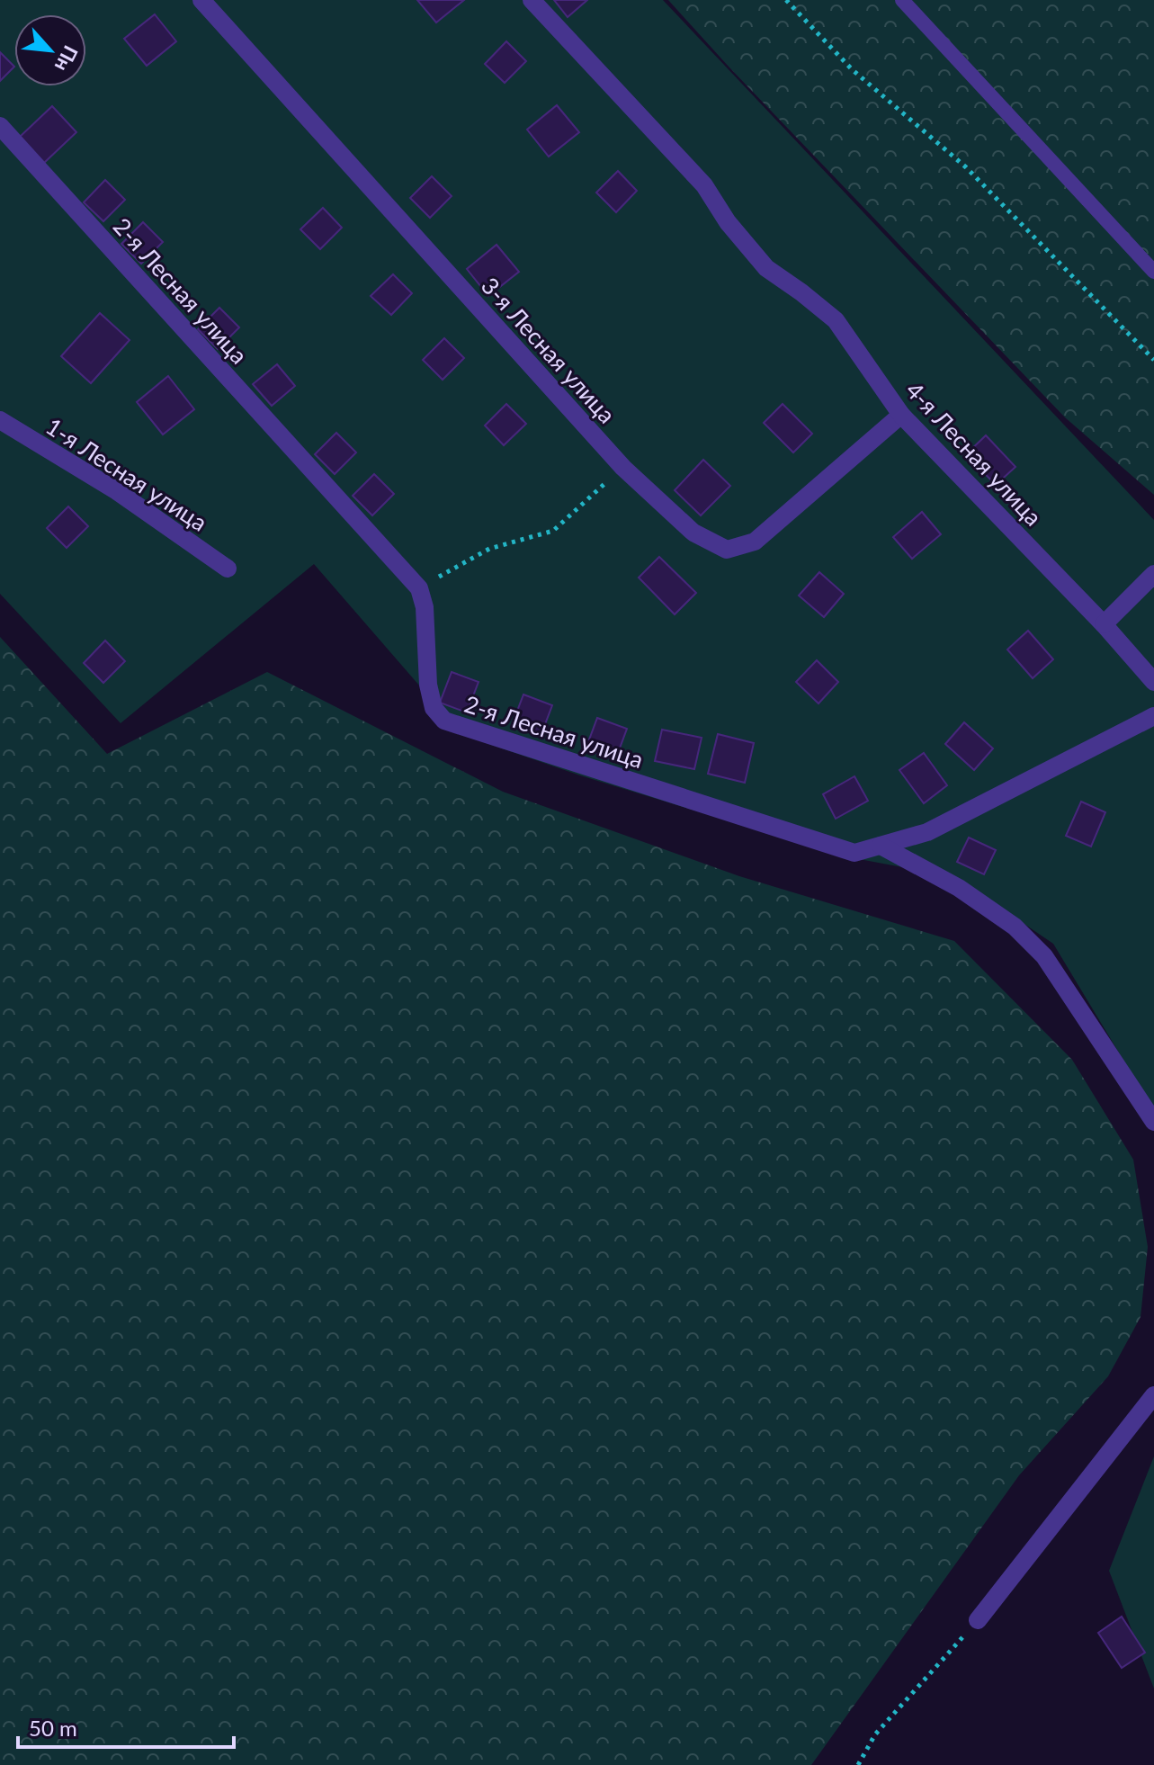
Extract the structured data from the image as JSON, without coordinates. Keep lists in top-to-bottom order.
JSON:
{
  "streets": {
    "street": [
      "2-я Лесная улица",
      "3-я Лесная улица",
      "4-я Лесная улица",
      "1-я Лесная улица"
    ]
  },
  "crossings": [
    ["3-я Лесная улица", "4-я Лесная улица"]
  ],
  "scale_bar": "50 m",
  "north": "bottom right"
}
